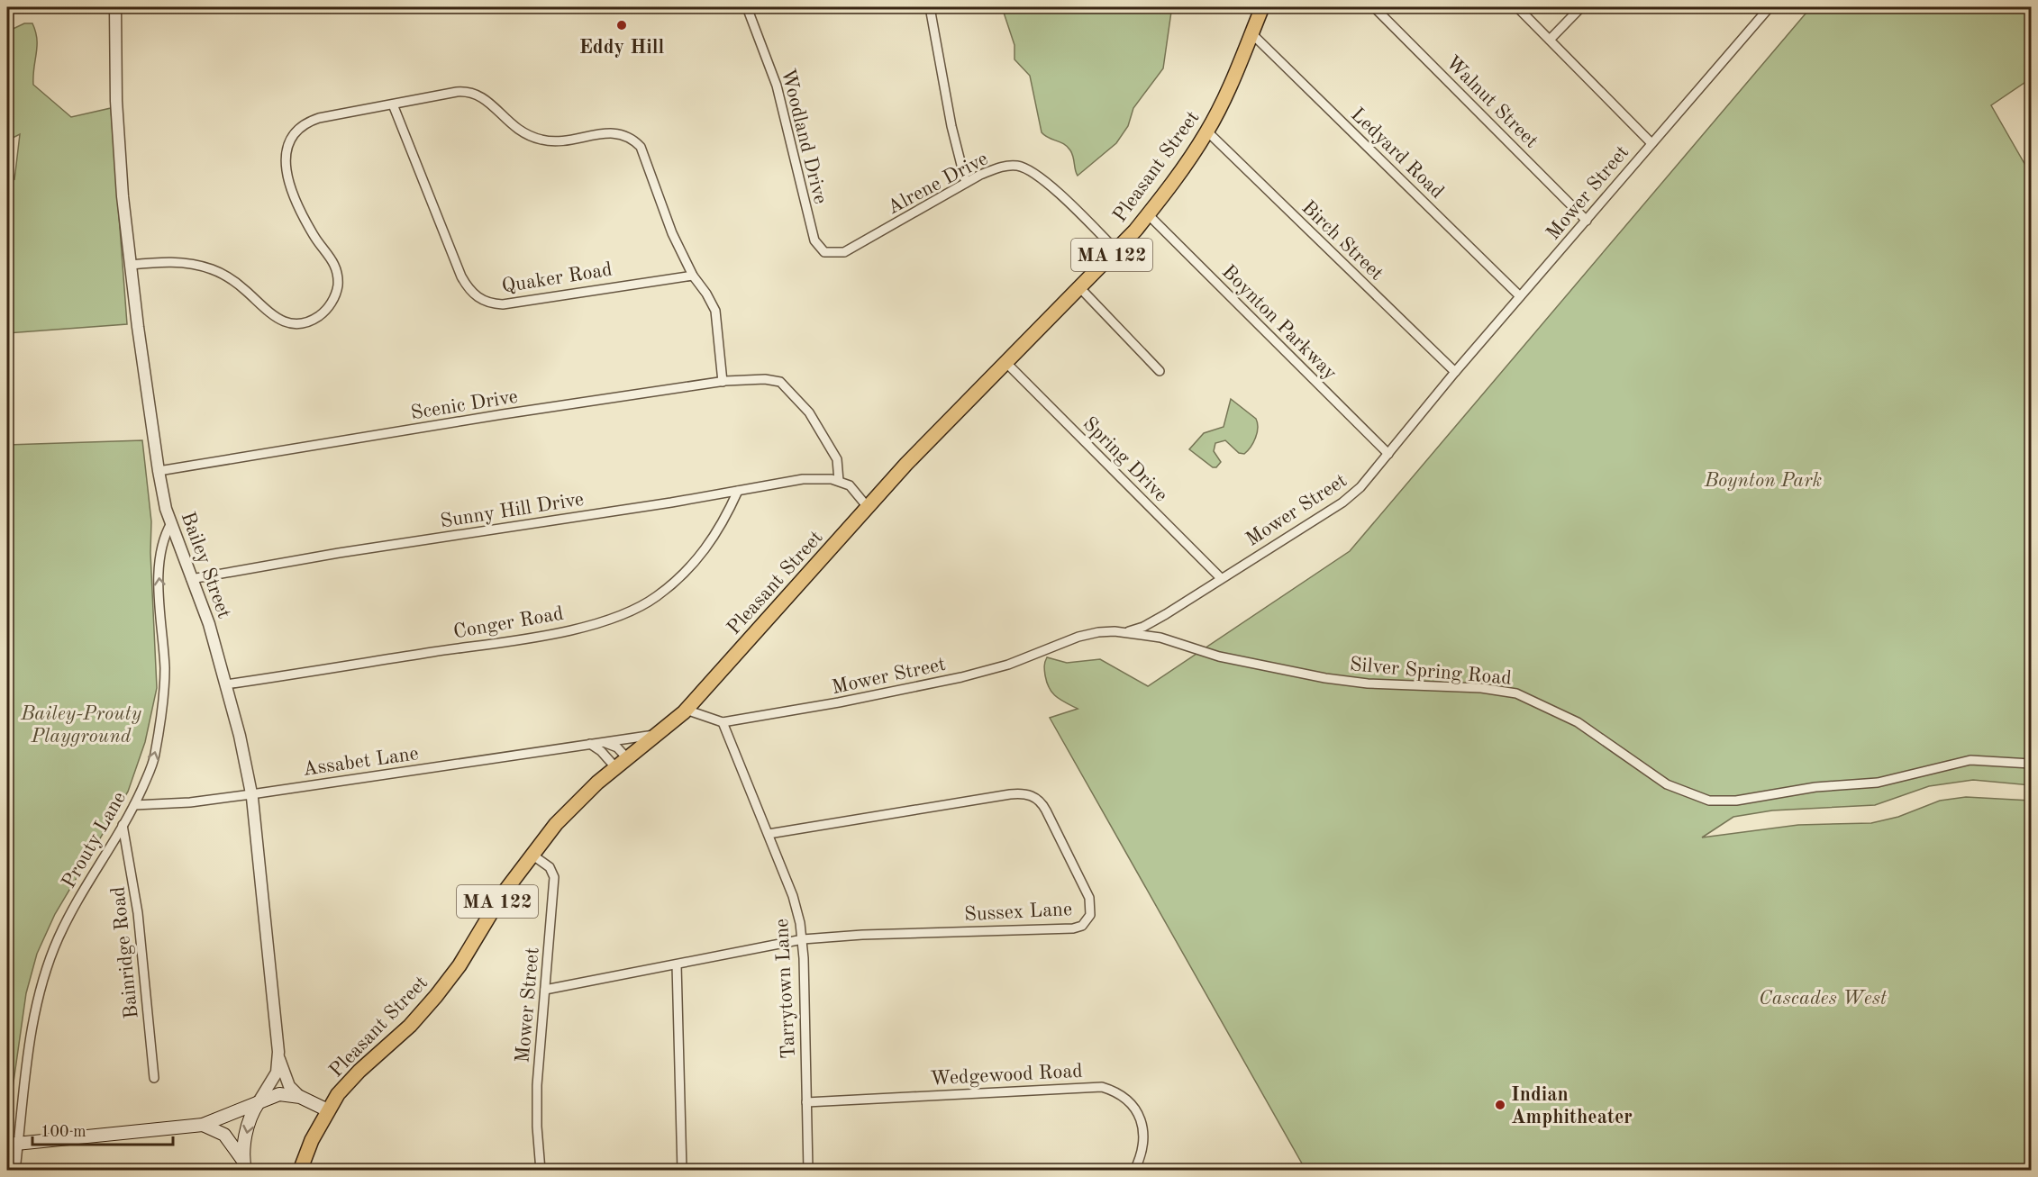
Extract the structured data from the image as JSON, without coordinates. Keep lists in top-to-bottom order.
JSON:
{
  "streets": {
    "main road": ["Pleasant Street", "MA 122", "Bailey Street"],
    "street": [
      "Walnut Street",
      "Woodland Drive",
      "Ledyard Road",
      "Alrene Drive",
      "Mower Street",
      "Birch Street",
      "Quaker Road",
      "Boynton Parkway",
      "Scenic Drive",
      "Spring Drive",
      "Sunny Hill Drive",
      "Conger Road",
      "Silver Spring Road",
      "Assabet Lane",
      "Prouty Lane",
      "Sussex Lane",
      "Bainridge Road",
      "Tarrytown Lane",
      "Wedgewood Road"
    ]
  },
  "crossings": [
    ["Walnut Street", "Mower Street"],
    ["Woodland Drive", "Alrene Drive"],
    ["Ledyard Road", "Pleasant Street"],
    ["Ledyard Road", "Mower Street"],
    ["Pleasant Street", "Alrene Drive"],
    ["Pleasant Street", "Mower Street"],
    ["Pleasant Street", "Birch Street"],
    ["Pleasant Street", "Boynton Parkway"],
    ["Pleasant Street", "Spring Drive"],
    ["Pleasant Street", "Bailey Street"],
    ["Pleasant Street", "Assabet Lane"],
    ["Mower Street", "Birch Street"],
    ["Mower Street", "Boynton Parkway"],
    ["Mower Street", "Spring Drive"],
    ["Mower Street", "Silver Spring Road"],
    ["Mower Street", "Sussex Lane"],
    ["Mower Street", "Tarrytown Lane"],
    ["Scenic Drive", "Sunny Hill Drive"],
    ["Scenic Drive", "Bailey Street"],
    ["Sunny Hill Drive", "Bailey Street"],
    ["Sunny Hill Drive", "Conger Road"],
    ["Bailey Street", "Conger Road"],
    ["Bailey Street", "Assabet Lane"],
    ["Bailey Street", "Prouty Lane"],
    ["Assabet Lane", "Prouty Lane"],
    ["Prouty Lane", "Bainridge Road"],
    ["Sussex Lane", "Tarrytown Lane"],
    ["Tarrytown Lane", "Wedgewood Road"]
  ],
  "one_way": ["Prouty Lane"],
  "parks": ["Boynton Park", "Bailey-Prouty Playground", "Cascades West"],
  "places": ["Eddy Hill", "Indian Amphitheater"],
  "scale_bar": "100 m"
}
